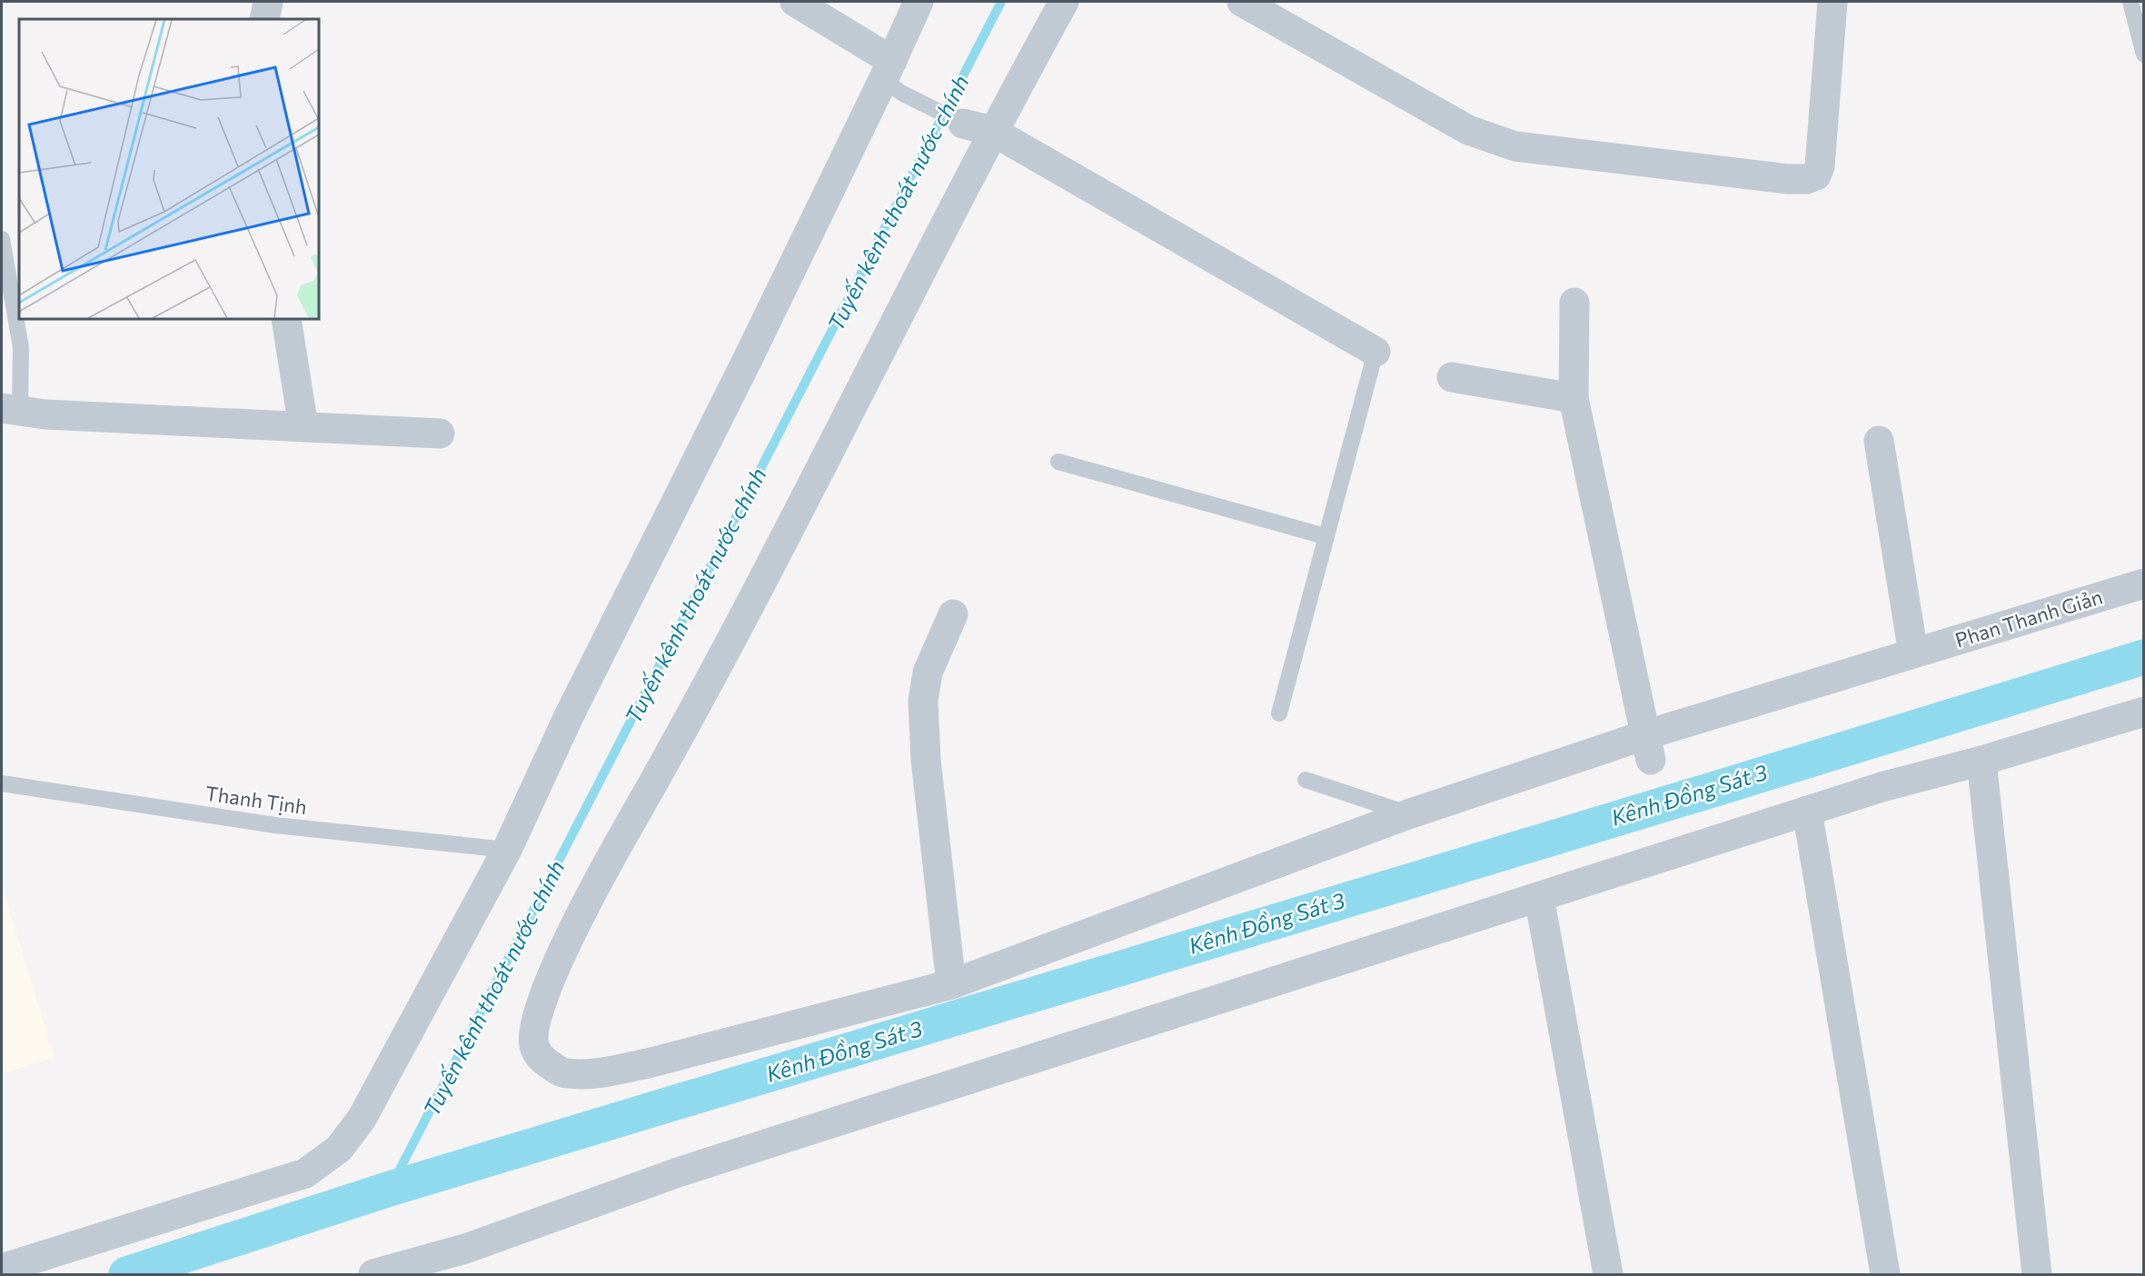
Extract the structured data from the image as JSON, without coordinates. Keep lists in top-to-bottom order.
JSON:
{
  "streets": {
    "street": ["Phan Thanh Giản"],
    "lane": ["Thanh Tịnh"]
  },
  "water": ["Tuyến kênh thoát nước chính", "Kênh Đồng Sát 3"]
}
